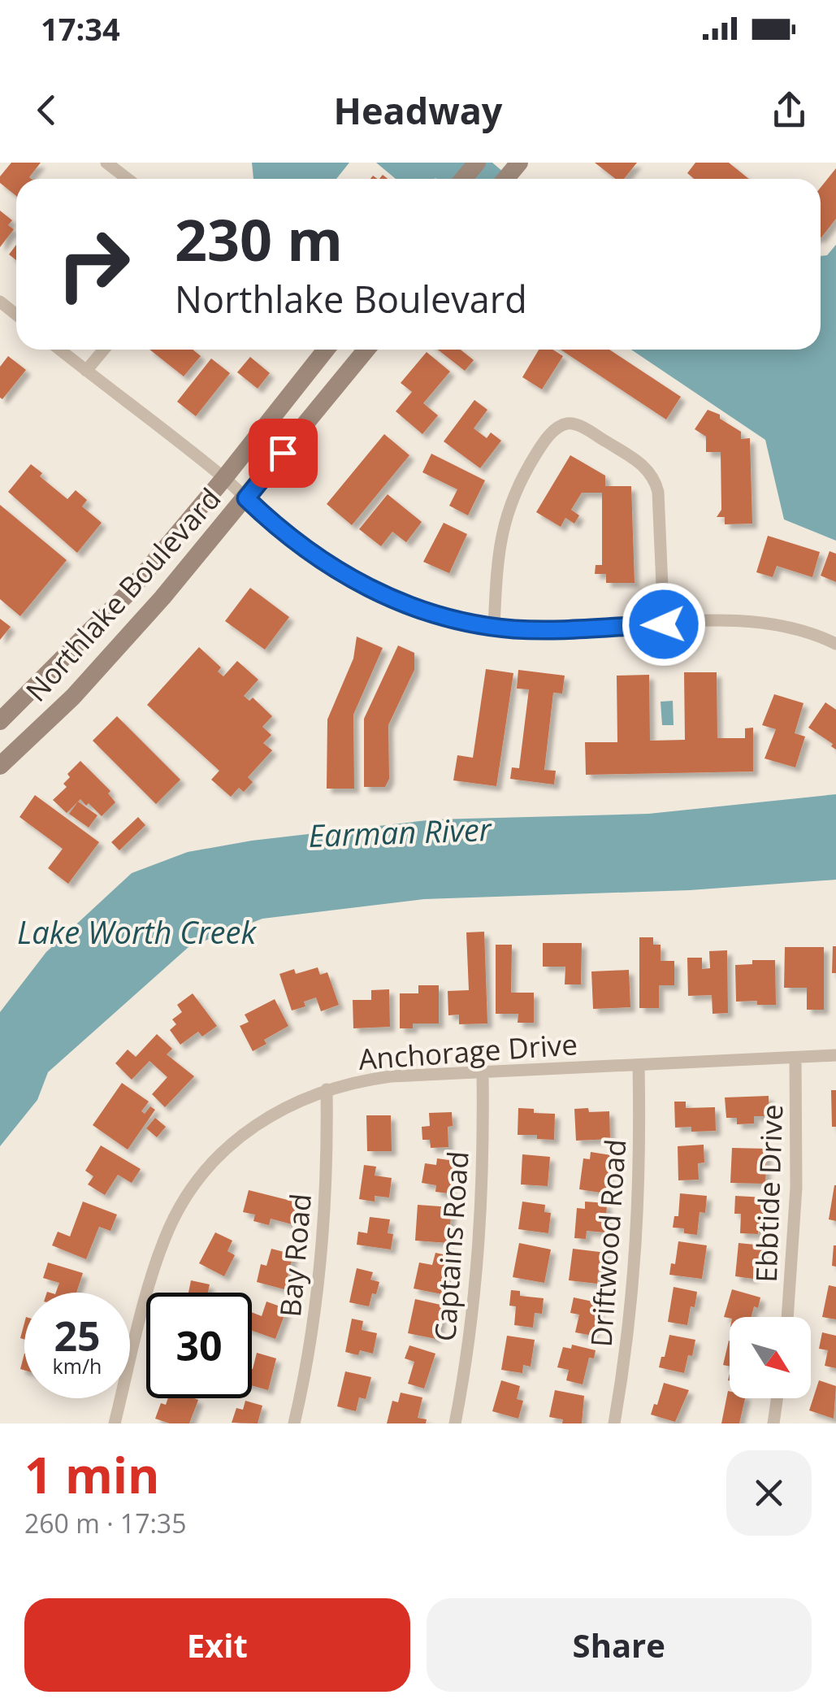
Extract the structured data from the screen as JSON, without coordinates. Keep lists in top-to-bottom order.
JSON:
{
  "streets": {
    "main road": ["Northlake Boulevard"],
    "street": [
      "Anchorage Drive",
      "Ebbtide Drive",
      "Driftwood Road",
      "Captains Road",
      "Bay Road"
    ]
  },
  "crossings": [
    ["Anchorage Drive", "Ebbtide Drive"],
    ["Anchorage Drive", "Driftwood Road"],
    ["Anchorage Drive", "Captains Road"],
    ["Anchorage Drive", "Bay Road"]
  ],
  "water": ["Earman River", "Lake Worth Creek"],
  "north": "bottom right",
  "page": {
    "status": "17:34",
    "header": "Headway",
    "turn": ["230 m", "Northlake Boulevard"],
    "speed": "25 km/h",
    "limit": "30",
    "heading": ["1 min", "260 m · 17:35"],
    "buttons": ["Exit", "Share"]
  }
}
